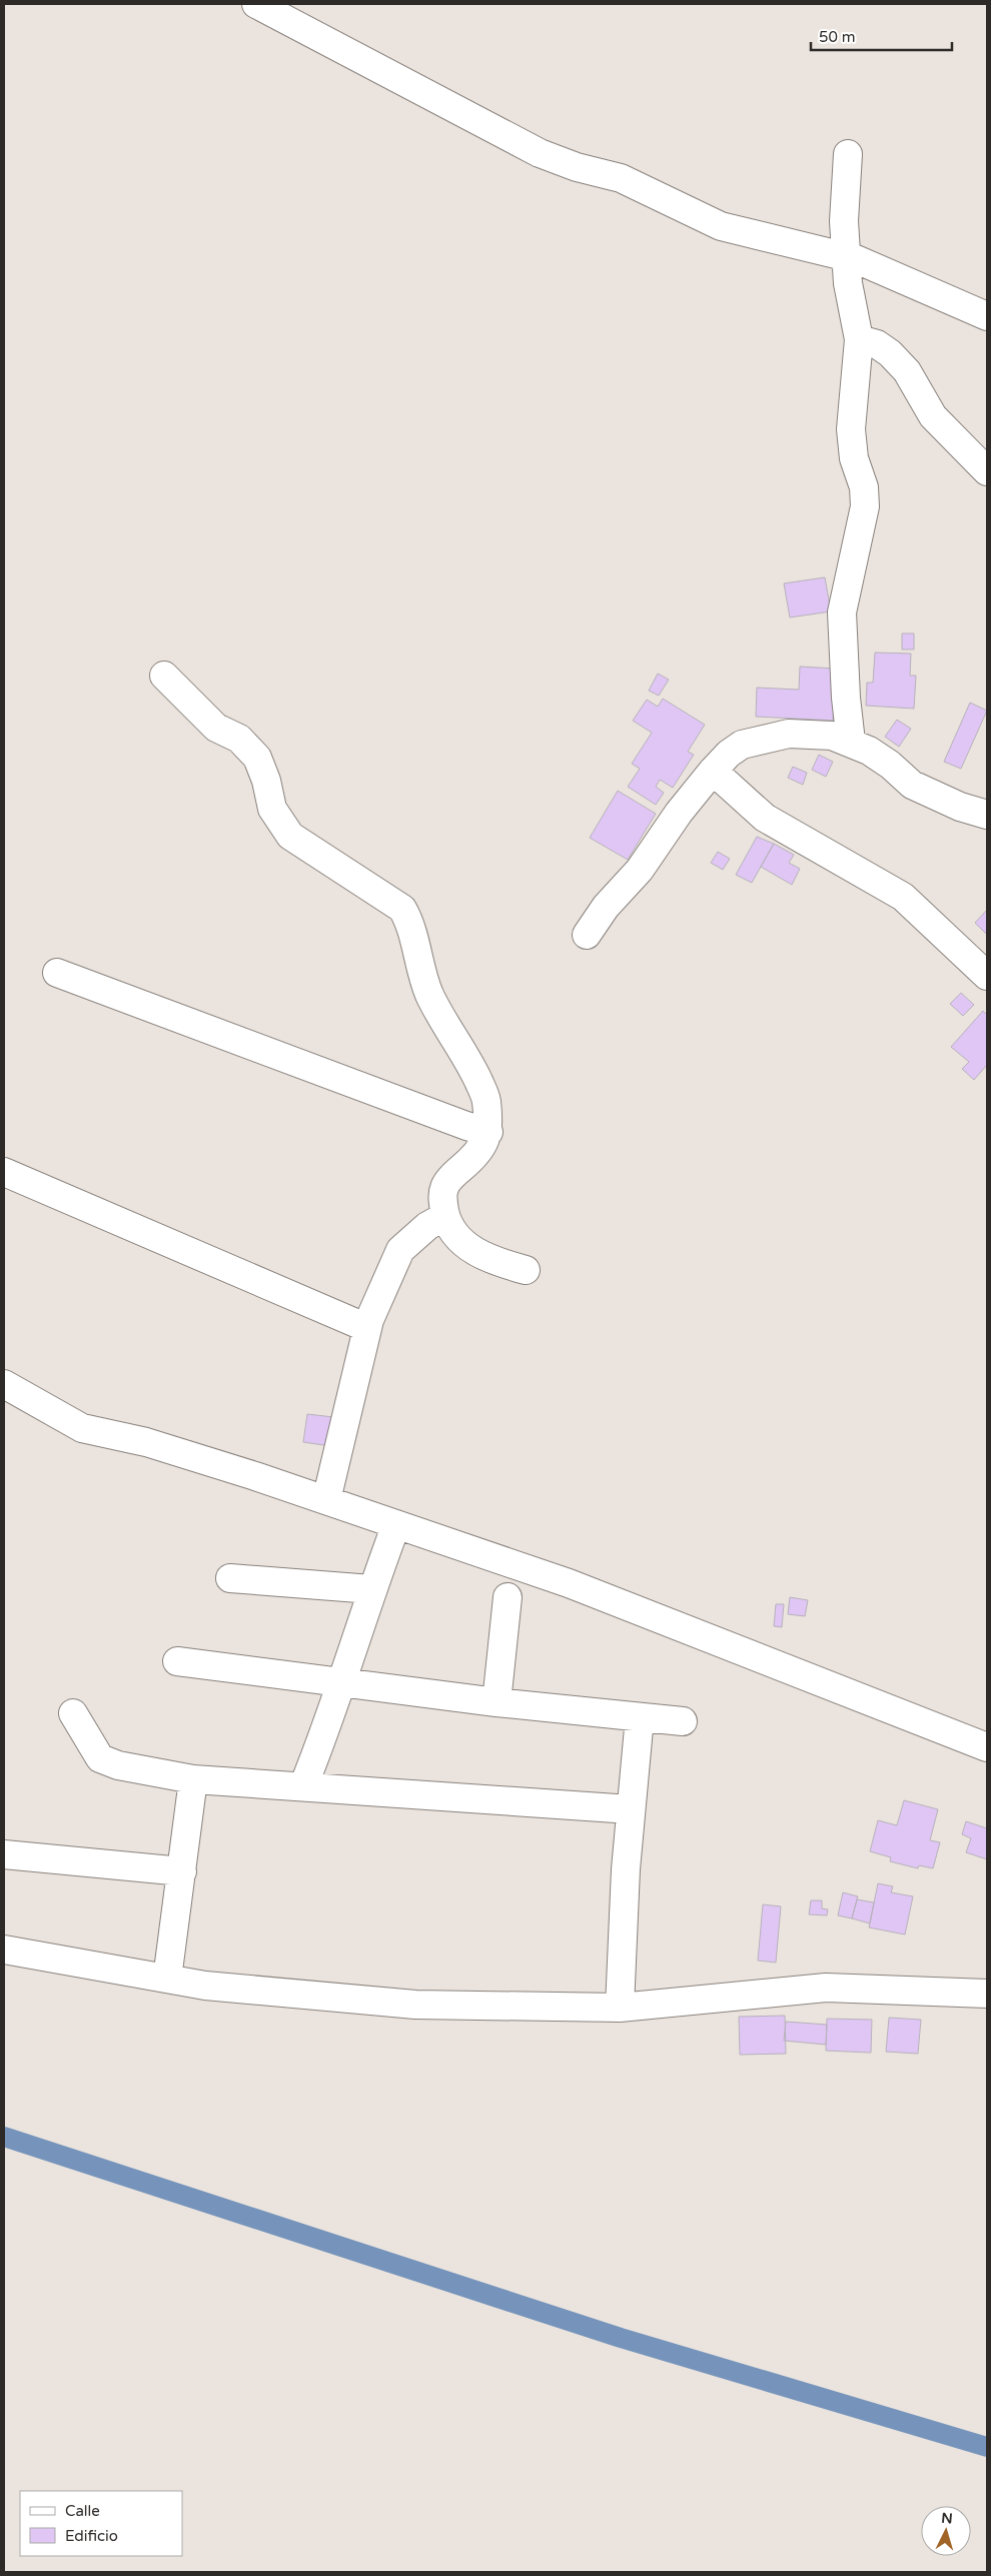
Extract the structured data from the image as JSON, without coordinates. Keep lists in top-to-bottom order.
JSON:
{
  "legend": ["Calle", "Edificio"],
  "scale_bar": "50 m",
  "north": "top"
}
